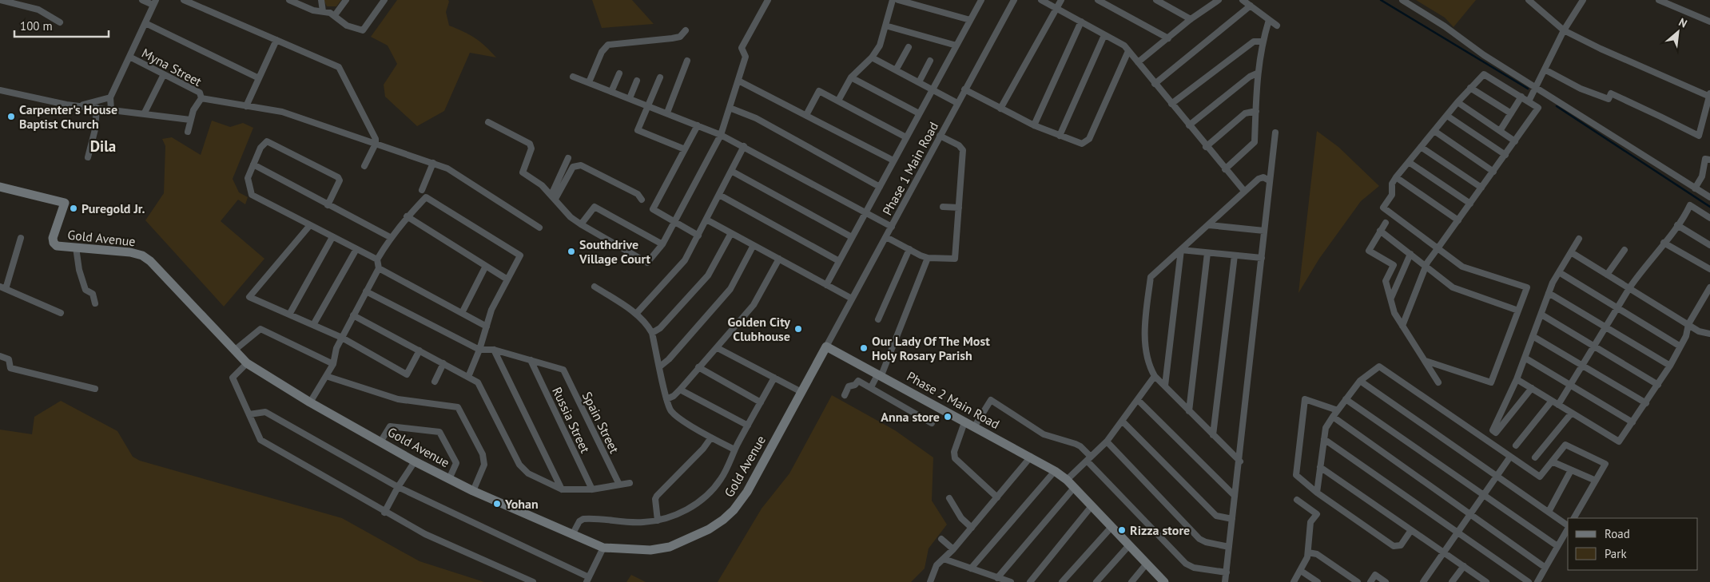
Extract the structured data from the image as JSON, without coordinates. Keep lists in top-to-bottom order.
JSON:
{
  "streets": {
    "street": [
      "Myna Street",
      "Phase 1 Main Road",
      "Gold Avenue",
      "Phase 2 Main Road",
      "Russia Street",
      "Spain Street"
    ]
  },
  "crossings": [
    ["Phase 1 Main Road", "Gold Avenue"],
    ["Phase 1 Main Road", "Phase 2 Main Road"],
    ["Gold Avenue", "Phase 2 Main Road"],
    ["Russia Street", "Spain Street"]
  ],
  "districts": ["Dila"],
  "places": [
    "Carpenter's House Baptist Church",
    "Puregold Jr.",
    "Southdrive Village Court",
    "Golden City Clubhouse",
    "Our Lady Of The Most Holy Rosary Parish",
    "Anna store",
    "Yohan",
    "Rizza store"
  ],
  "legend": ["Road", "Park"],
  "scale_bar": "100 m",
  "north": "top right"
}
